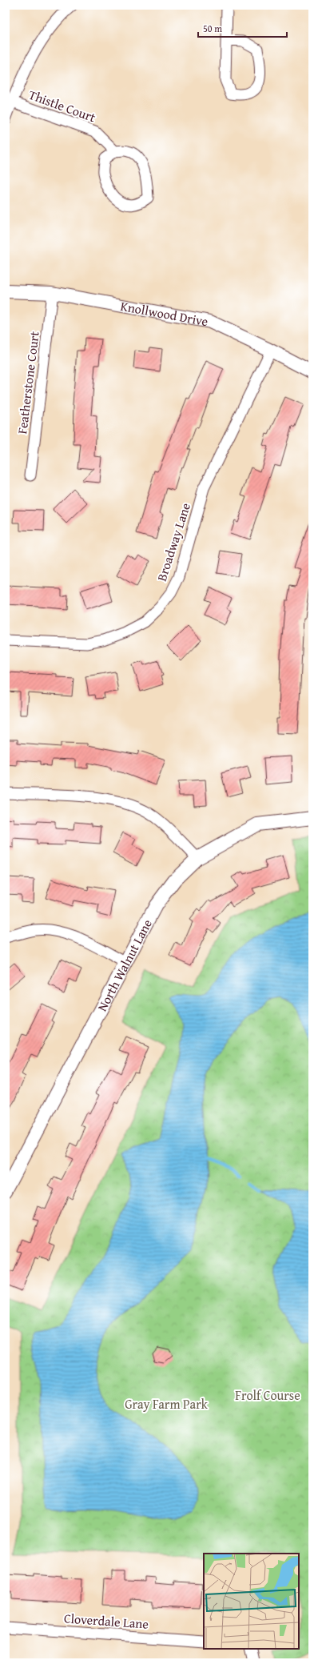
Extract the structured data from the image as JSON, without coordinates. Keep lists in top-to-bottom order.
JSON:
{
  "streets": {
    "street": [
      "Thistle Court",
      "Knollwood Drive",
      "Featherstone Court",
      "Broadway Lane",
      "North Walnut Lane",
      "Cloverdale Lane"
    ]
  },
  "crossings": [
    ["Knollwood Drive", "Featherstone Court"],
    ["Knollwood Drive", "Broadway Lane"]
  ],
  "parks": ["Frolf Course", "Gray Farm Park"],
  "scale_bar": "50 m"
}
